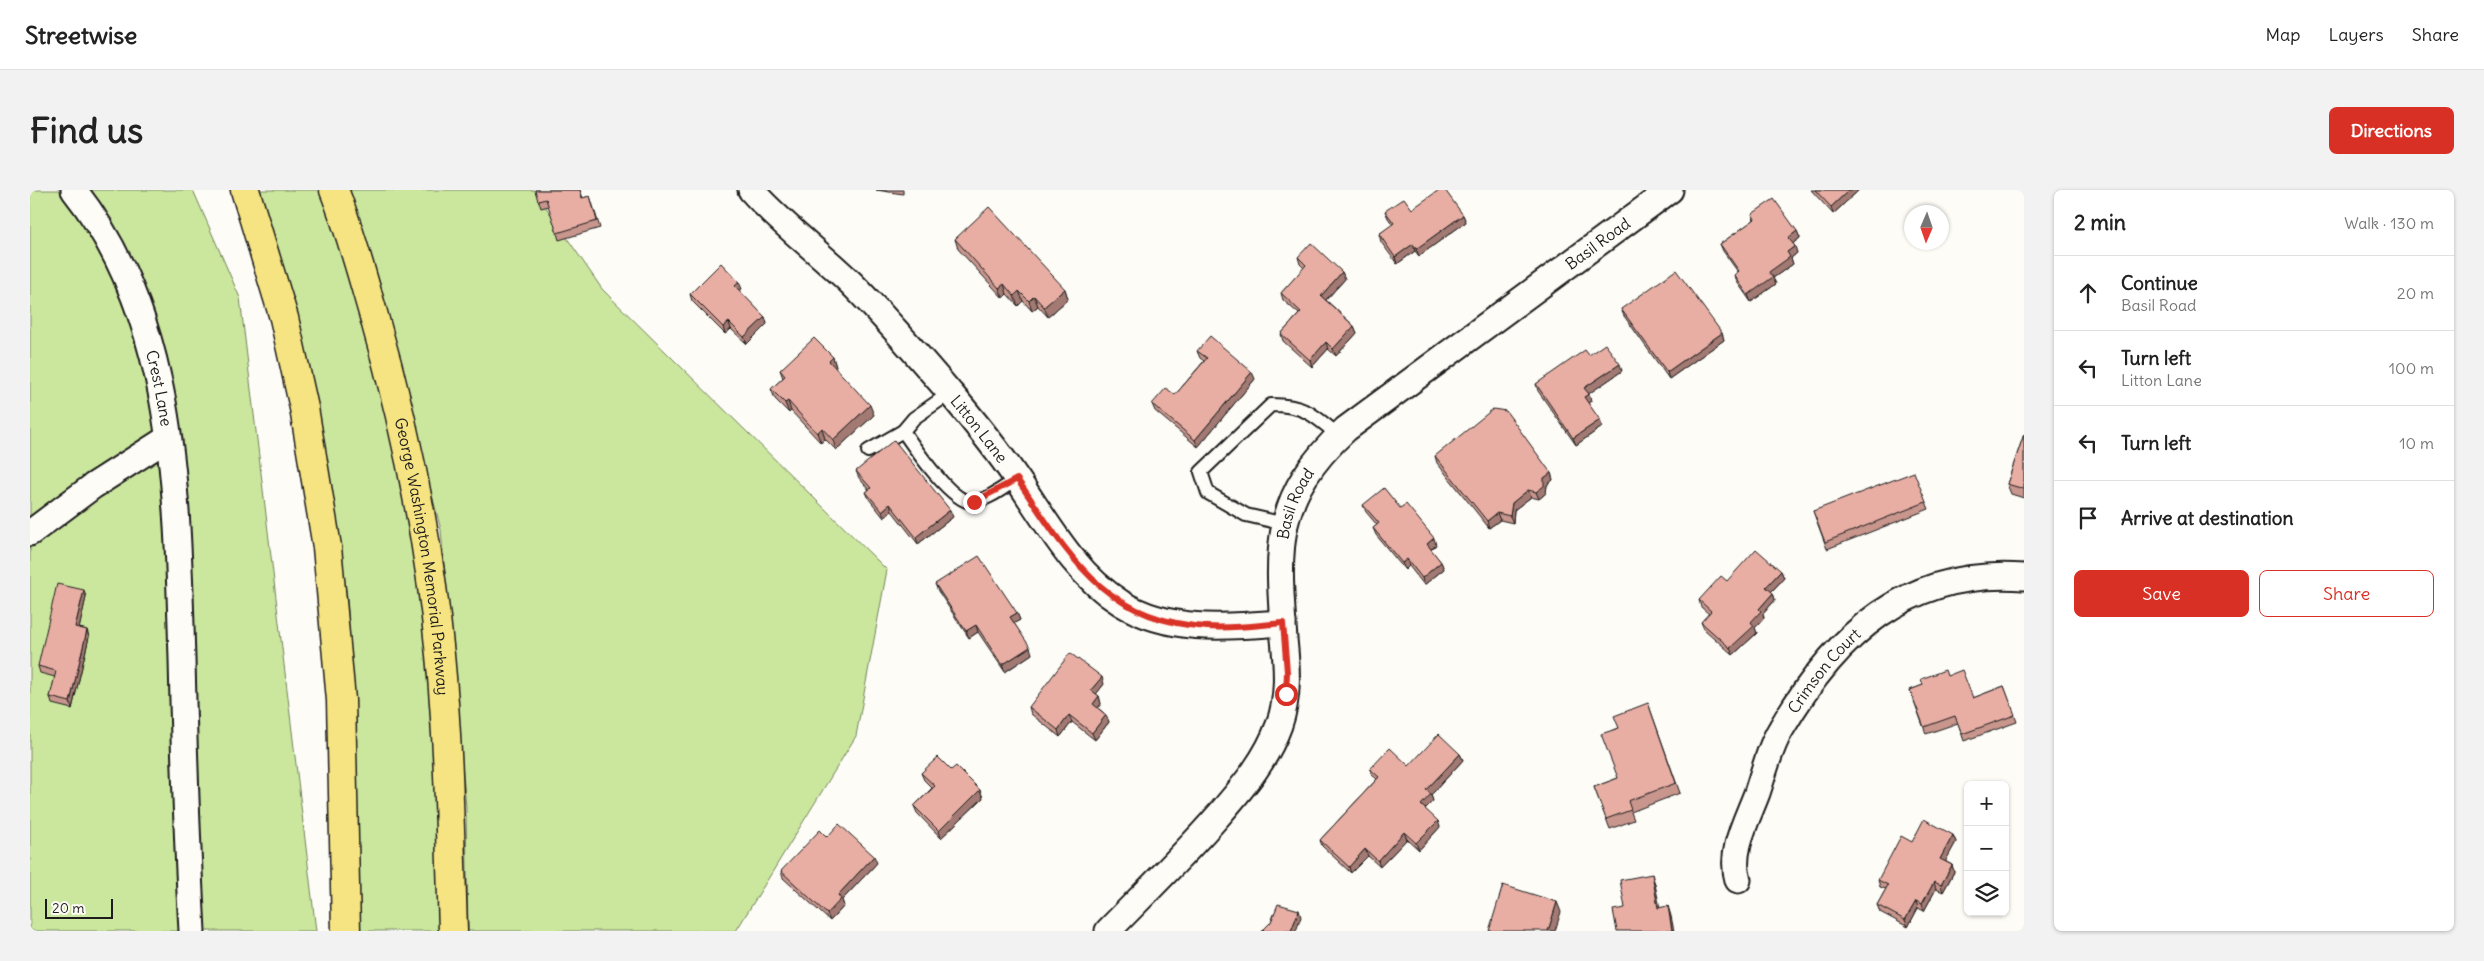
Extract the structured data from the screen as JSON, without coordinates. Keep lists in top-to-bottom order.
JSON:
{
  "streets": {
    "highway": ["George Washington Memorial Parkway"],
    "street": [
      "Basil Road",
      "Crest Lane",
      "Litton Lane",
      "Crimson Court"
    ]
  },
  "crossings": [
    ["Basil Road", "Litton Lane"]
  ],
  "scale_bar": "20 m",
  "north": "bottom",
  "page": {
    "header": "Streetwise",
    "nav": ["Map", "Layers", "Share"],
    "buttons": [
      "Directions",
      ["Save", "Share"]
    ],
    "title": "Find us",
    "heading": ["2 min", "Walk · 130 m"],
    "list": [
      ["Continue", "Basil Road", "20 m"],
      ["Turn left", "Litton Lane", "100 m"],
      ["Turn left", "10 m"],
      "Arrive at destination"
    ],
    "map_buttons": ["+", "−"],
    "scale": "20 m"
  }
}
